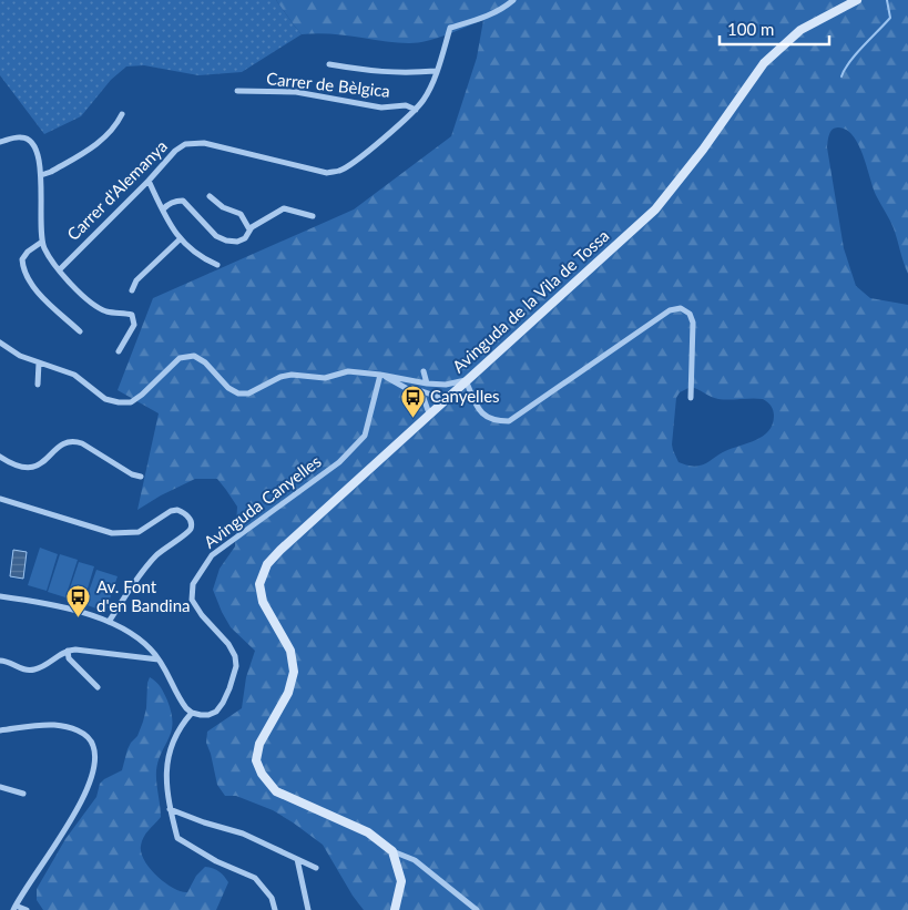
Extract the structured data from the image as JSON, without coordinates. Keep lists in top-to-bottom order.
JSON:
{
  "streets": {
    "main road": ["Avinguda de la Vila de Tossa"],
    "street": ["Carrer de Bèlgica", "Carrer d'Alemanya", "Avinguda Canyelles"]
  },
  "crossings": [
    ["Carrer de Bèlgica", "Carrer d'Alemanya"]
  ],
  "places": {
    "bus stop": ["Canyelles", "Av. Font d'en Bandina"]
  },
  "scale_bar": "100 m"
}
